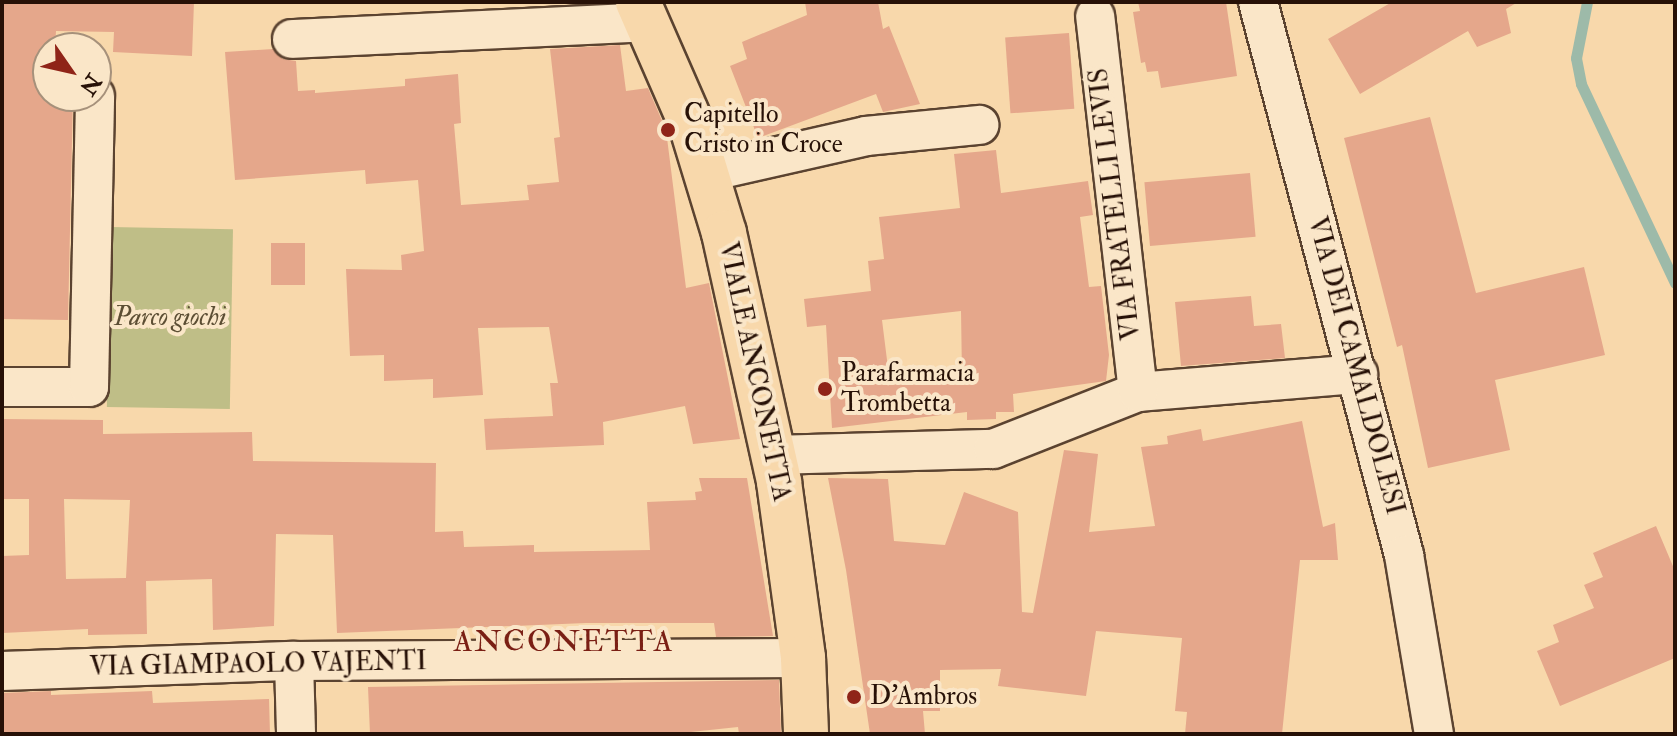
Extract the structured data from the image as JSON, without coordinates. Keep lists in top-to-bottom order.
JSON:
{
  "streets": {
    "main road": ["VIALE ANCONETTA"],
    "street": ["VIA FRATELLI LEVIS", "VIA DEI CAMALDOLESI", "VIA GIAMPAOLO VAJENTI"]
  },
  "crossings": [
    ["VIALE ANCONETTA", "VIA GIAMPAOLO VAJENTI"]
  ],
  "districts": ["ANCONETTA"],
  "parks": ["Parco giochi"],
  "places": ["Capitello Cristo in Croce", "Parafarmacia Trombetta", "D'Ambros"],
  "north": "bottom right"
}
